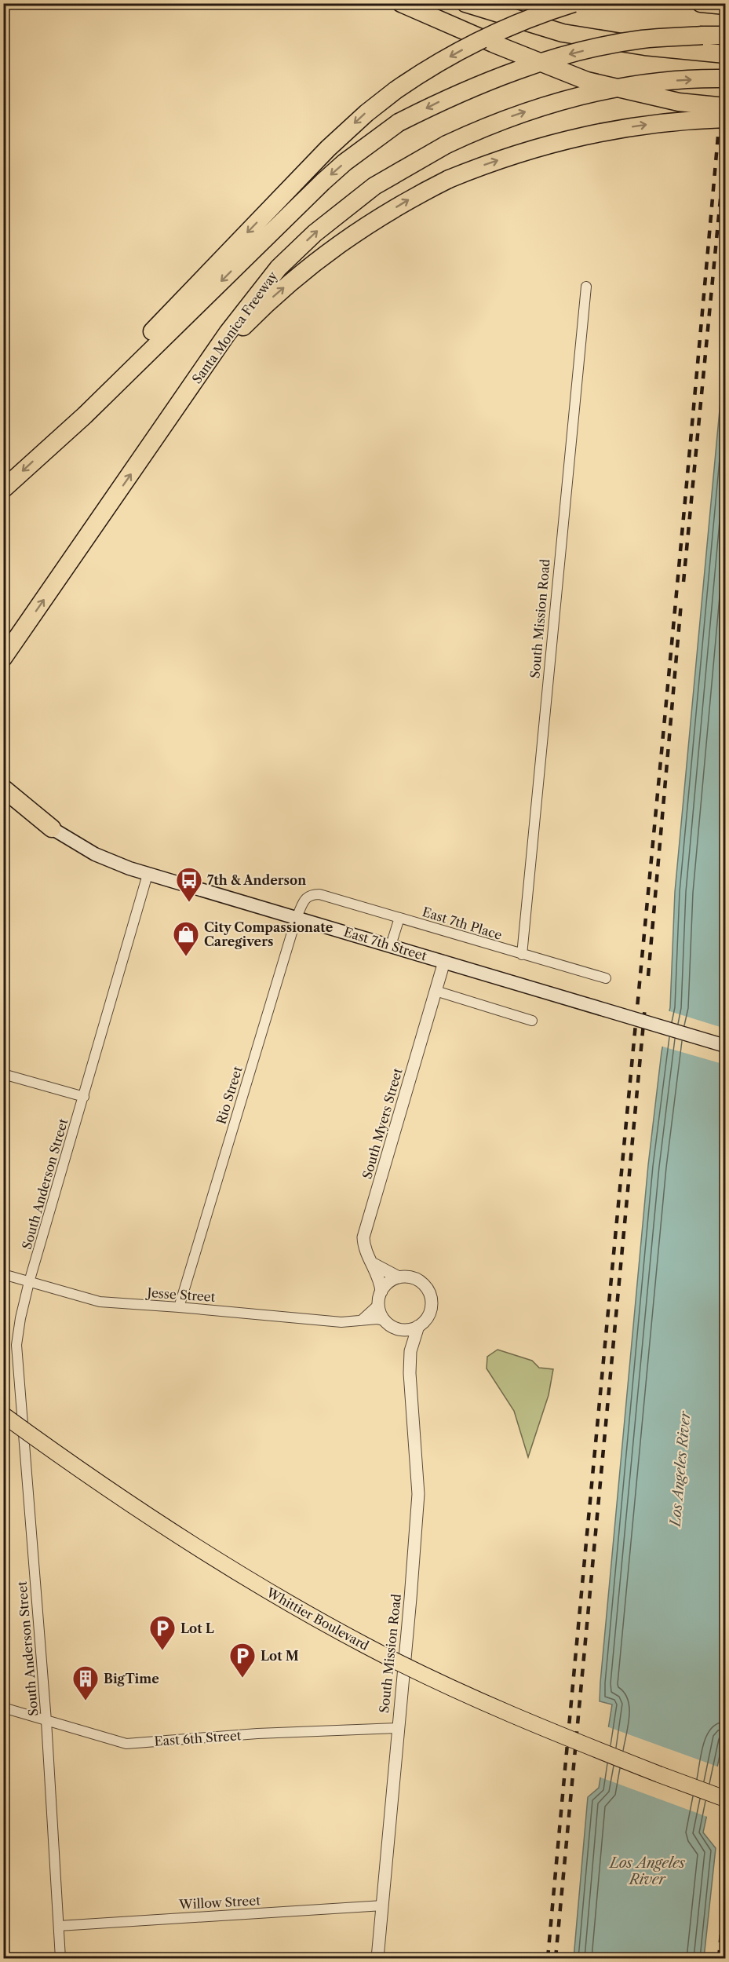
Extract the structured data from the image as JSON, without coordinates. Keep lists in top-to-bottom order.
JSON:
{
  "streets": {
    "highway": ["Santa Monica Freeway"],
    "main road": ["East 7th Street", "Whittier Boulevard"],
    "street": [
      "South Mission Road",
      "East 7th Place",
      "Rio Street",
      "South Myers Street",
      "South Anderson Street",
      "Jesse Street",
      "East 6th Street",
      "Willow Street"
    ]
  },
  "crossings": [
    ["South Mission Road", "East 7th Place"],
    ["South Mission Road", "South Myers Street"],
    ["South Mission Road", "Jesse Street"],
    ["South Mission Road", "East 6th Street"],
    ["South Mission Road", "Willow Street"],
    ["East 7th Place", "Rio Street"],
    ["East 7th Street", "Rio Street"],
    ["East 7th Street", "South Myers Street"],
    ["East 7th Street", "South Anderson Street"],
    ["Rio Street", "Jesse Street"],
    ["South Myers Street", "Jesse Street"],
    ["South Anderson Street", "Jesse Street"],
    ["South Anderson Street", "East 6th Street"],
    ["South Anderson Street", "Willow Street"]
  ],
  "water": ["Los Angeles River"],
  "places": {
    "bus stop": ["7th & Anderson"],
    "shop": ["City Compassionate Caregivers"],
    "parking": ["Lot L", "Lot M"],
    "building": ["BigTime"]
  }
}
